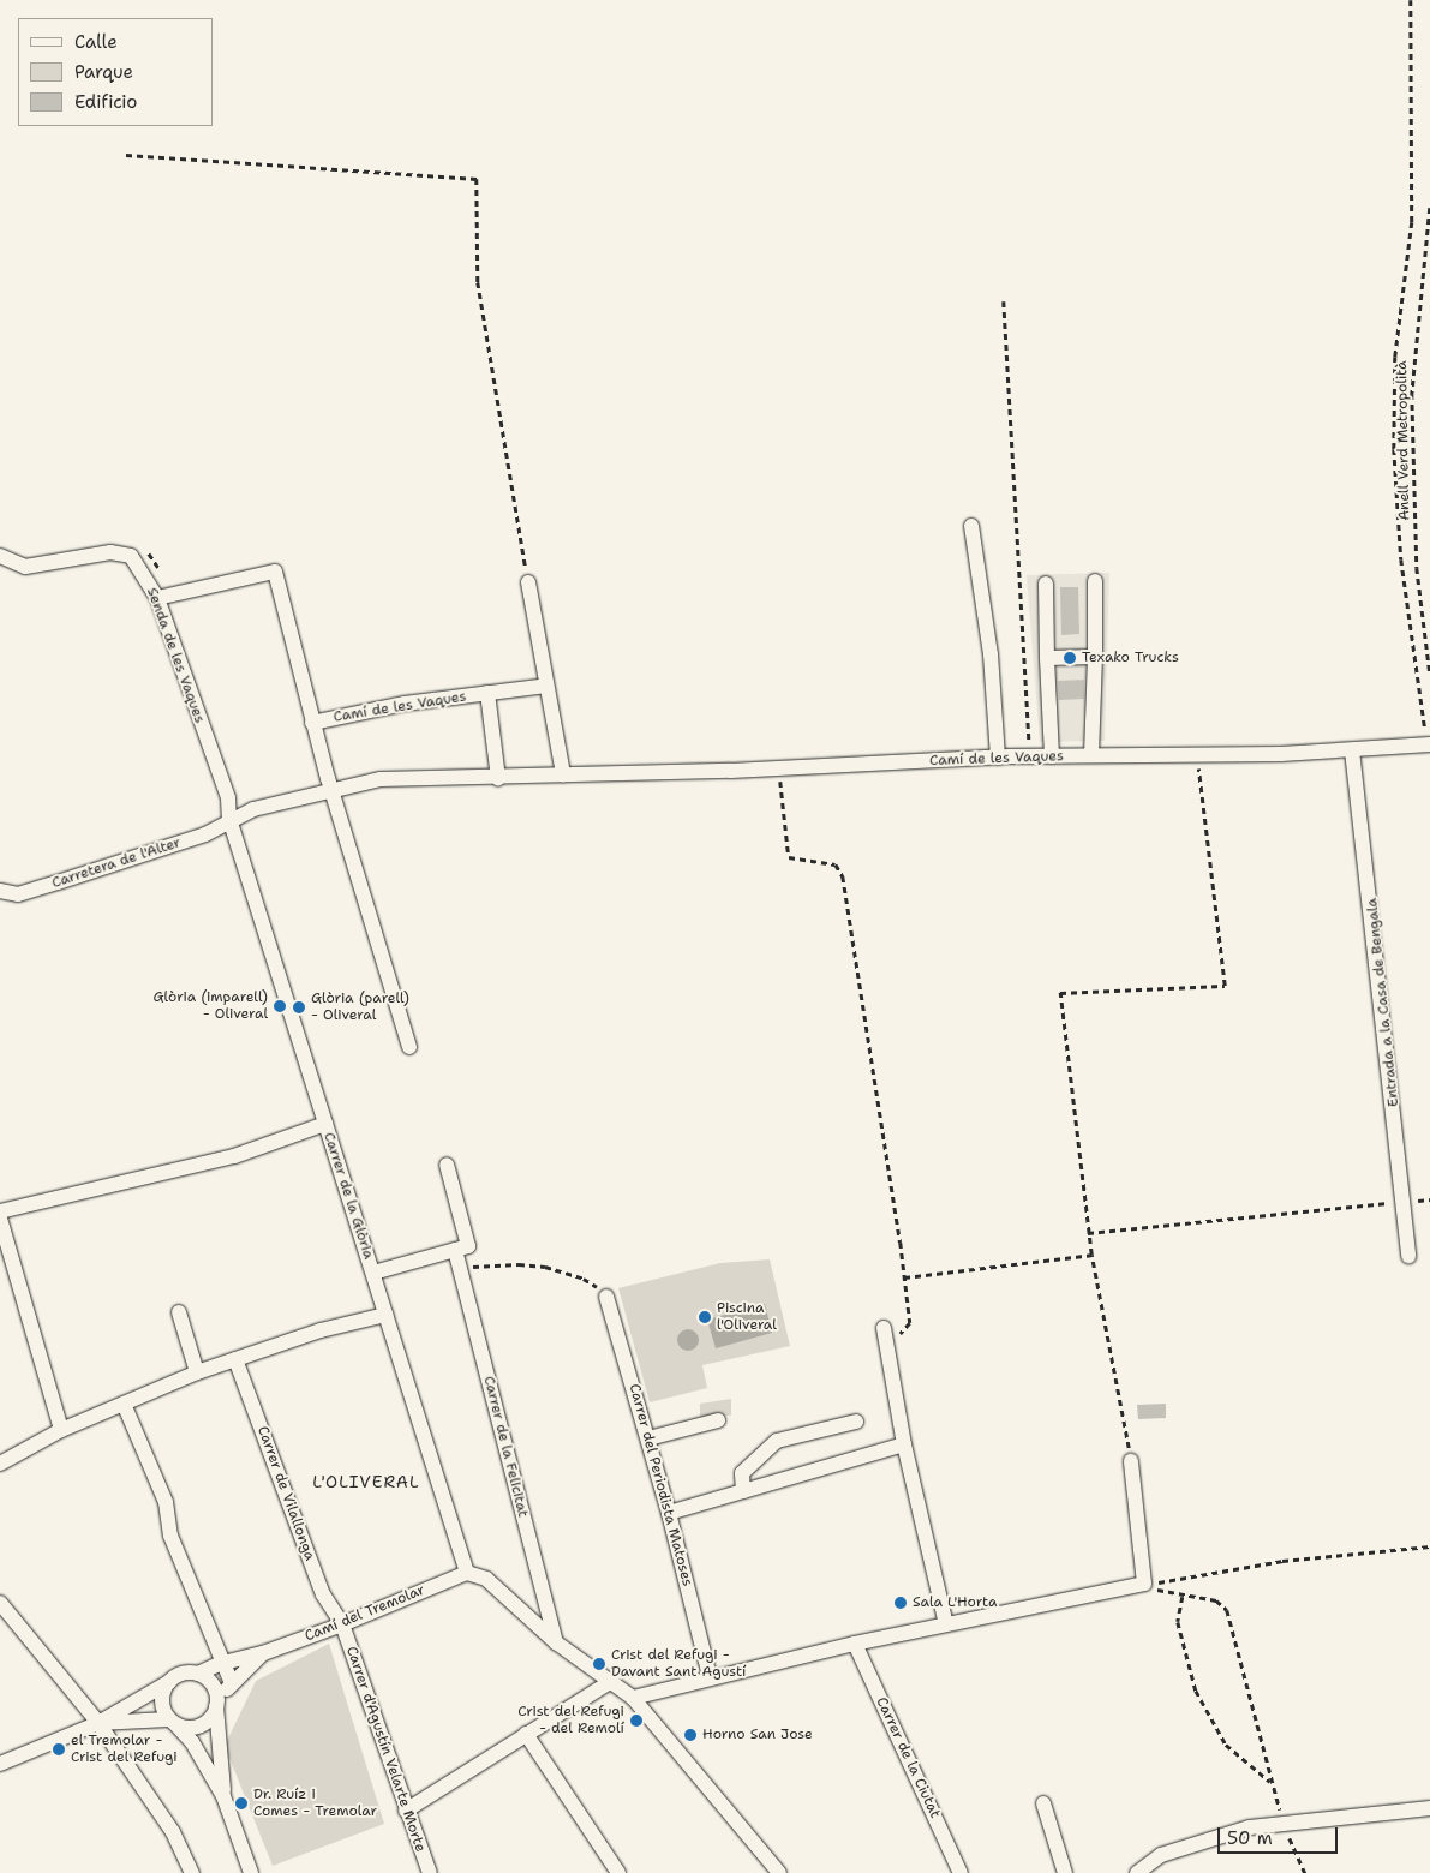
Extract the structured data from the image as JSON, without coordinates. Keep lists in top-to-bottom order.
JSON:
{
  "streets": {
    "street": [
      "Senda de les Vaques",
      "Camí de les Vaques",
      "Carretera de l'Alter",
      "Entrada a la Casa de Bengala",
      "Carrer de la Glòria",
      "Carrer de la Felicitat",
      "Carrer del Periodista Matoses",
      "Carrer de Vilallonga",
      "Camí del Tremolar",
      "Carrer d'Agustín Velarte Morte",
      "Carrer de la Ciutat"
    ],
    "path": ["Anell Verd Metropolità"]
  },
  "crossings": [
    ["Senda de les Vaques", "Camí de les Vaques"],
    ["Senda de les Vaques", "Carretera de l'Alter"],
    ["Senda de les Vaques", "Carrer de la Glòria"],
    ["Camí de les Vaques", "Carretera de l'Alter"],
    ["Camí de les Vaques", "Entrada a la Casa de Bengala"],
    ["Camí de les Vaques", "Carrer de la Glòria"],
    ["Carretera de l'Alter", "Carrer de la Glòria"],
    ["Carrer de la Glòria", "Camí del Tremolar"],
    ["Carrer de Vilallonga", "Camí del Tremolar"],
    ["Carrer de Vilallonga", "Carrer d'Agustín Velarte Morte"],
    ["Camí del Tremolar", "Carrer d'Agustín Velarte Morte"]
  ],
  "districts": ["L'OLIVERAL"],
  "places": [
    "Texako Trucks",
    "Glòria (imparell) - Oliveral",
    "Glòria (parell) - Oliveral",
    "Piscina l'Oliveral",
    "Sala L'Horta",
    "Crist del Refugi - Davant Sant Agustí",
    "Crist del Refugi - del Remolí",
    "Horno San Jose",
    "el Tremolar - Crist del Refugi",
    "Dr. Ruíz i Comes - Tremolar"
  ],
  "legend": ["Calle", "Parque", "Edificio"],
  "scale_bar": "50 m"
}
